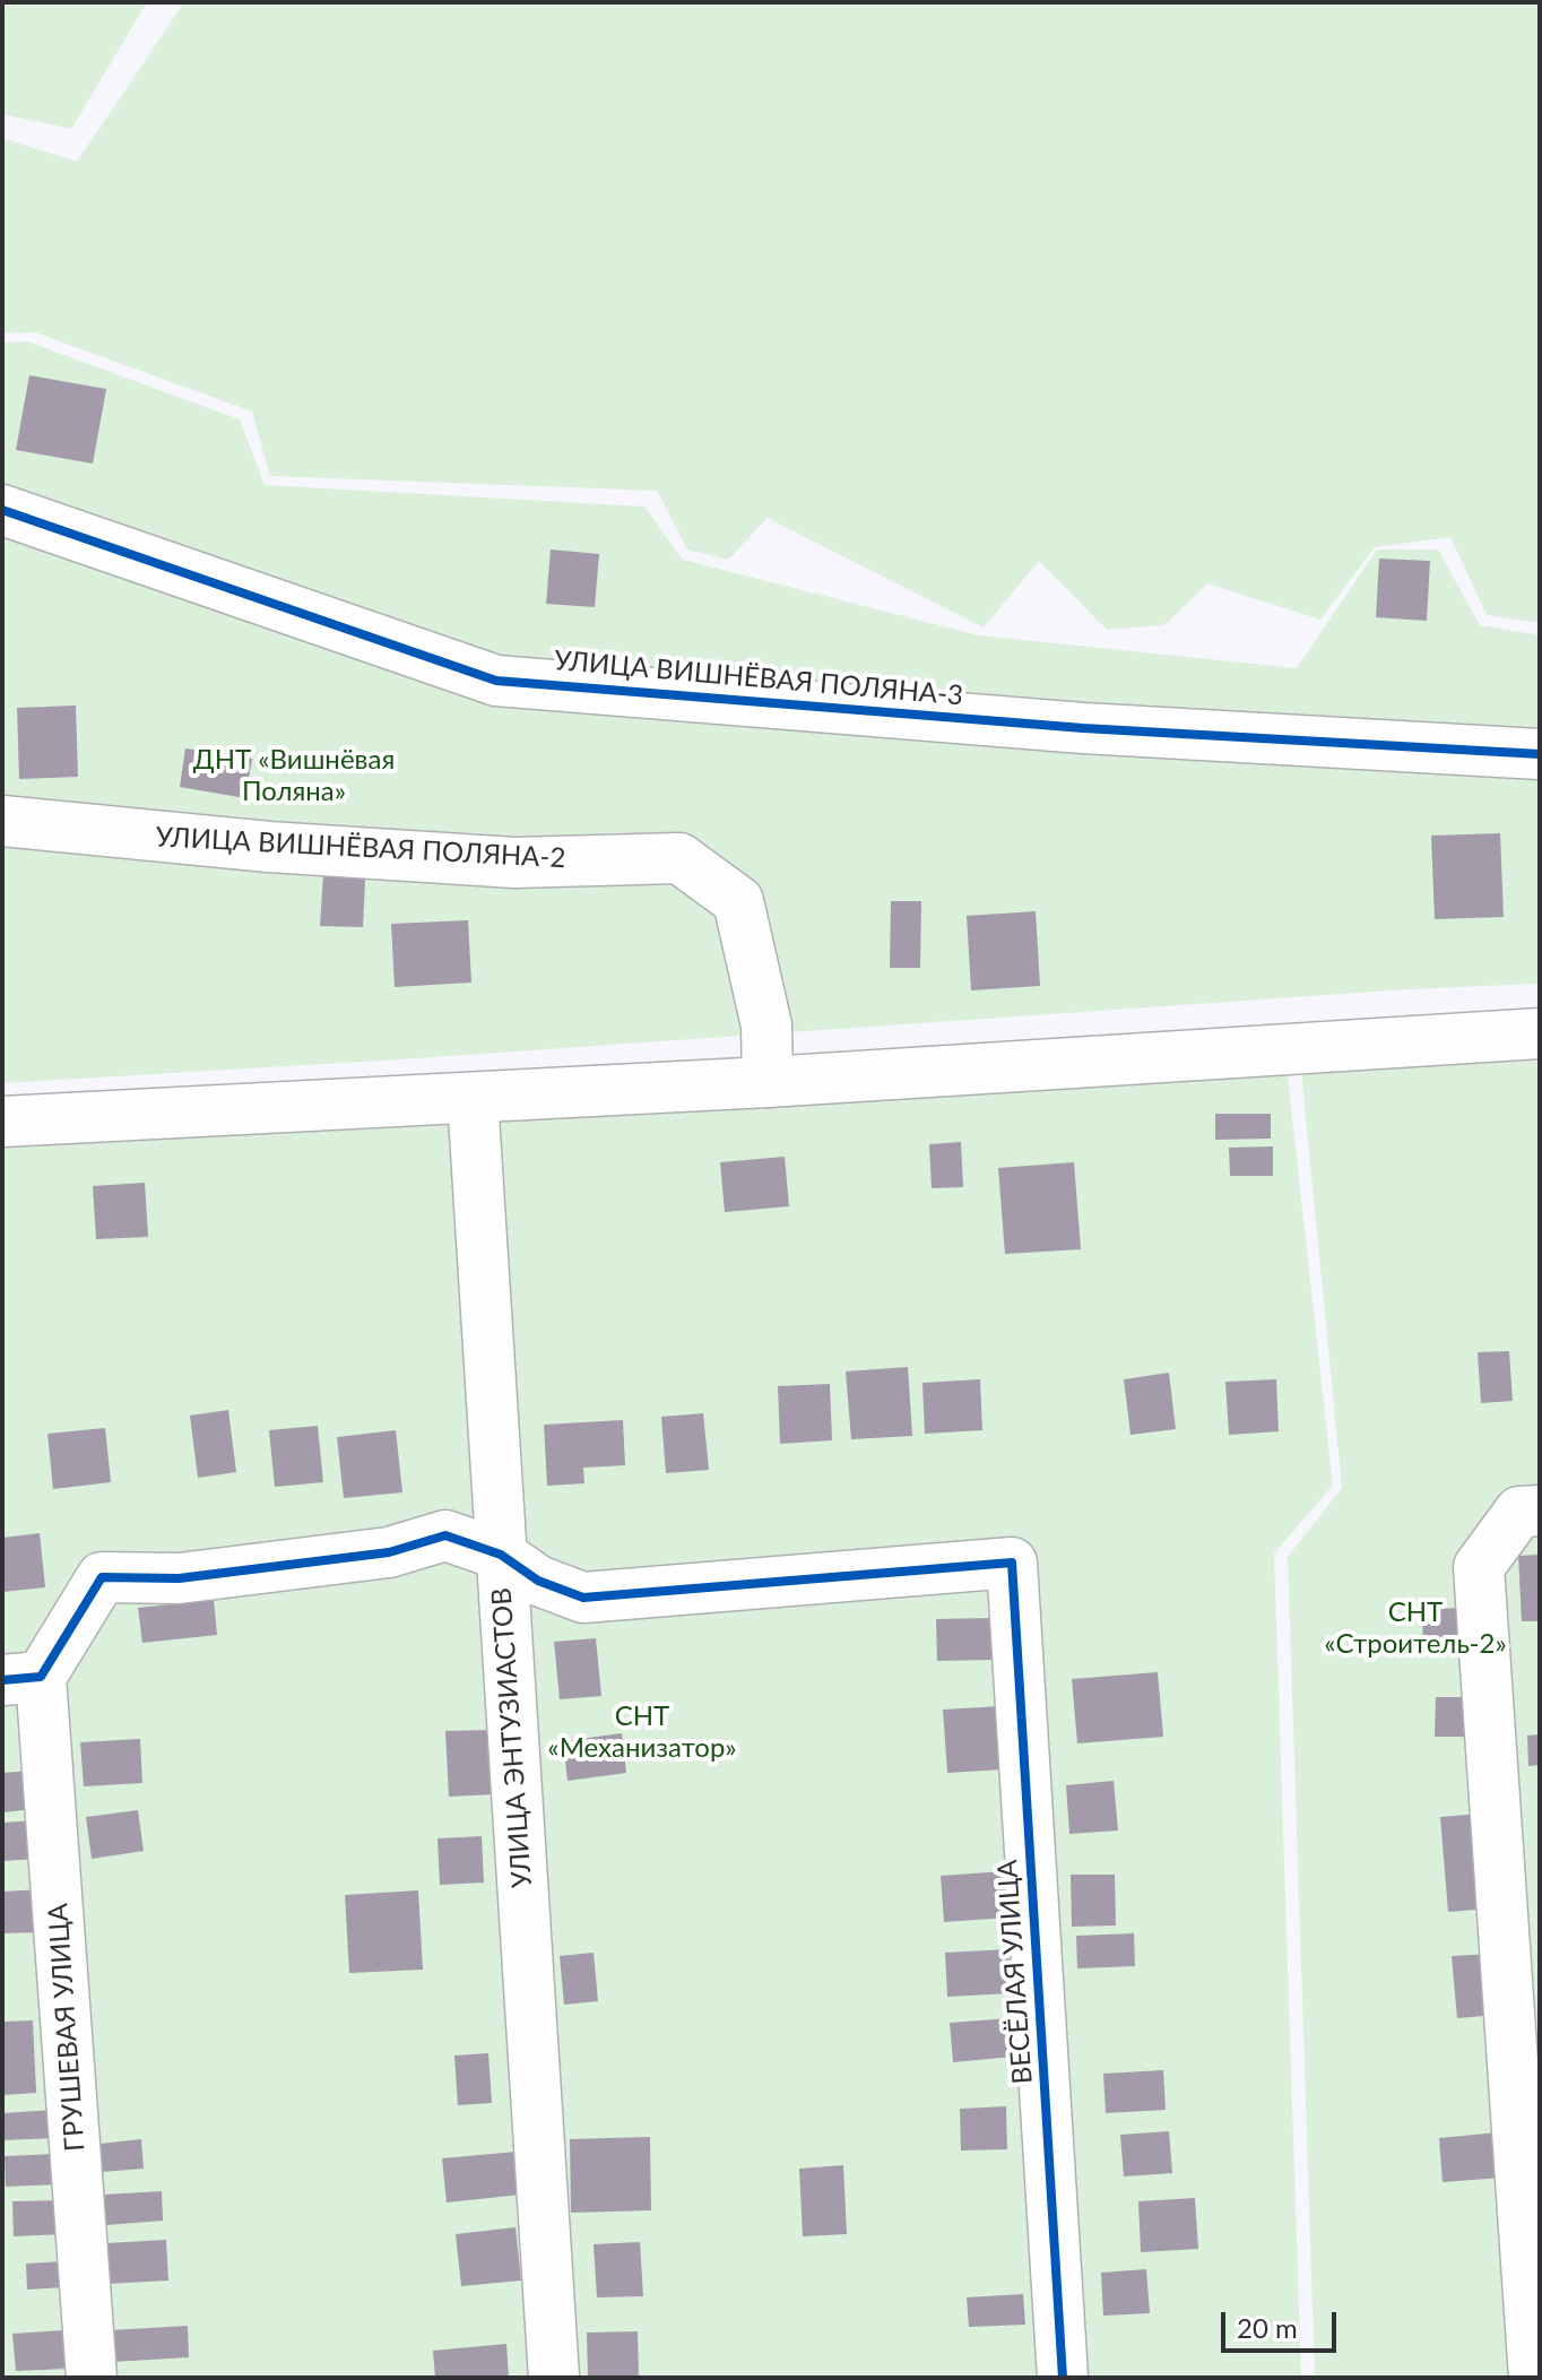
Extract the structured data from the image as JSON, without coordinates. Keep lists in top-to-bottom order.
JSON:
{
  "streets": {
    "street": [
      "УЛИЦА ВИШНЁВАЯ ПОЛЯНА-3",
      "УЛИЦА ВИШНЁВАЯ ПОЛЯНА-2",
      "УЛИЦА ЭНТУЗИАСТОВ",
      "ВЕСЁЛАЯ УЛИЦА",
      "ГРУШЕВАЯ УЛИЦА"
    ]
  },
  "crossings": [
    ["УЛИЦА ЭНТУЗИАСТОВ", "ВЕСЁЛАЯ УЛИЦА"]
  ],
  "parks": ["ДНТ «Вишнёвая Поляна»", "СНТ «Строитель-2»", "СНТ «Механизатор»"],
  "scale_bar": "20 m"
}
